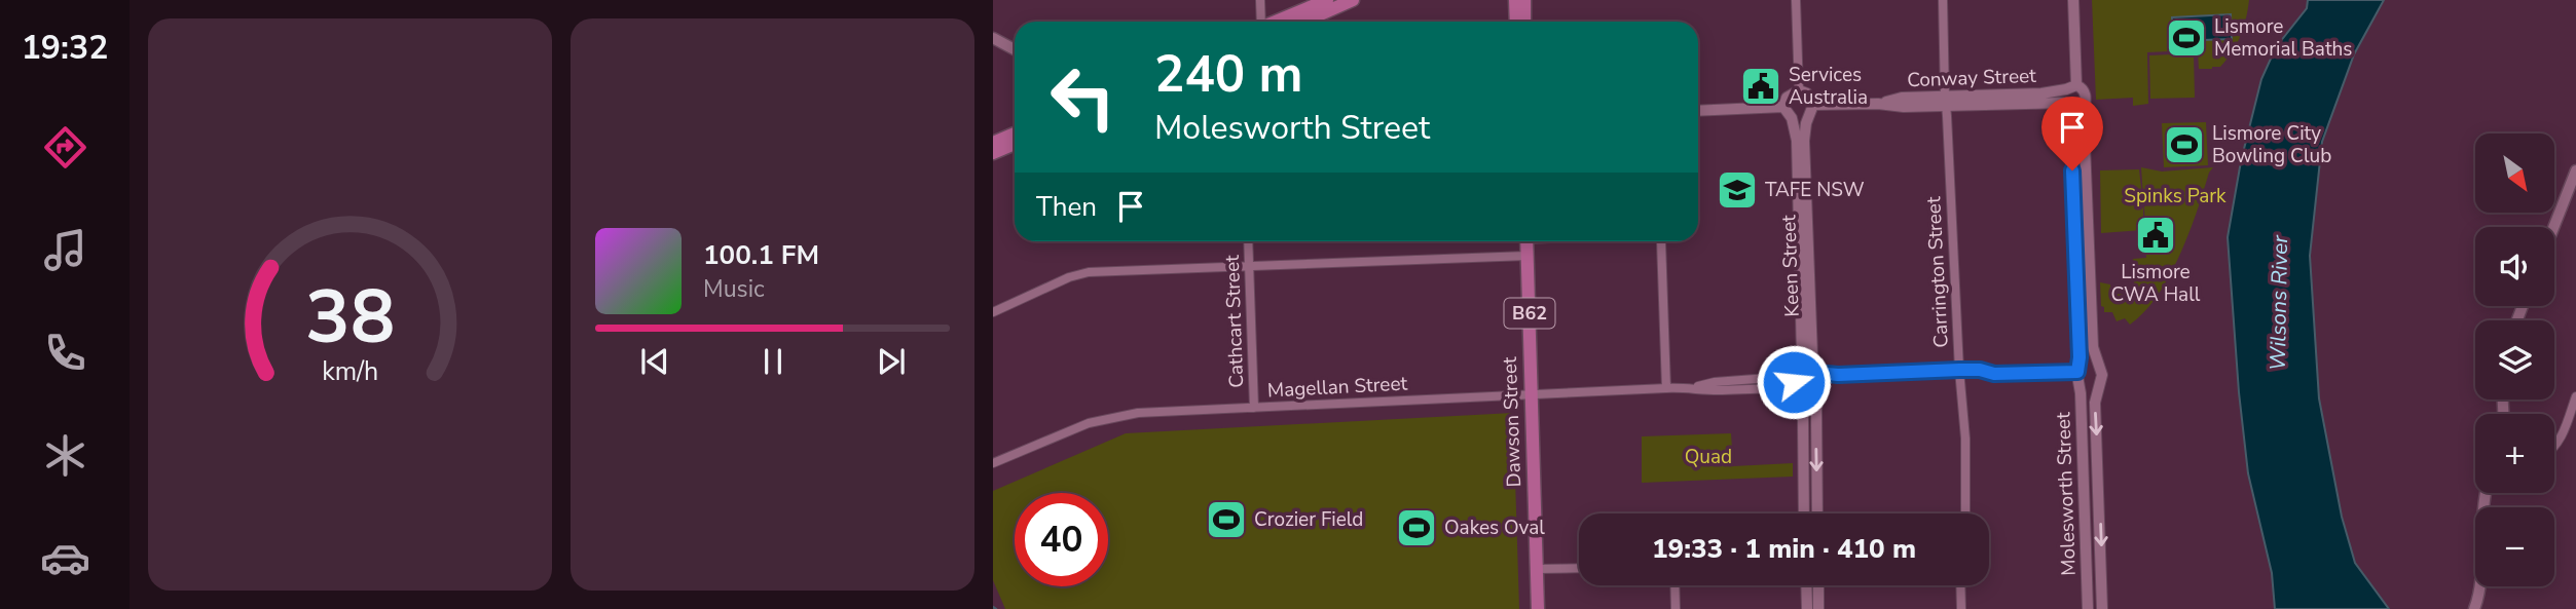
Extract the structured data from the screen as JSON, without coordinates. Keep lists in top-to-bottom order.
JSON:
{
  "streets": {
    "main road": ["B62", "Dawson Street"],
    "street": [
      "Conway Street",
      "Keen Street",
      "Carrington Street",
      "Cathcart Street",
      "Magellan Street",
      "Molesworth Street"
    ]
  },
  "crossings": [
    ["Conway Street", "Keen Street"],
    ["Conway Street", "Carrington Street"],
    ["Conway Street", "Molesworth Street"],
    ["Keen Street", "Magellan Street"],
    ["Cathcart Street", "Magellan Street"],
    ["Magellan Street", "Dawson Street"]
  ],
  "water": ["Wilsons River"],
  "parks": ["Spinks Park", "Quad"],
  "places": {
    "sports": [
      "Lismore Memorial Baths",
      "Lismore City Bowling Club",
      "Crozier Field",
      "Oakes Oval"
    ],
    "public building": ["Services Australia", "Lismore CWA Hall"],
    "school or university": ["TAFE NSW"]
  },
  "north": "bottom right",
  "page": {
    "tabs": "19:32",
    "turn": ["240 m", "Molesworth Street"],
    "map_buttons": ["+", "−"],
    "then": "Then",
    "song": ["100.1 FM", "Music"],
    "limit": "40",
    "trip": "19:33 · 1 min · 410 m",
    "gauge": ["38", "km/h"]
  }
}
